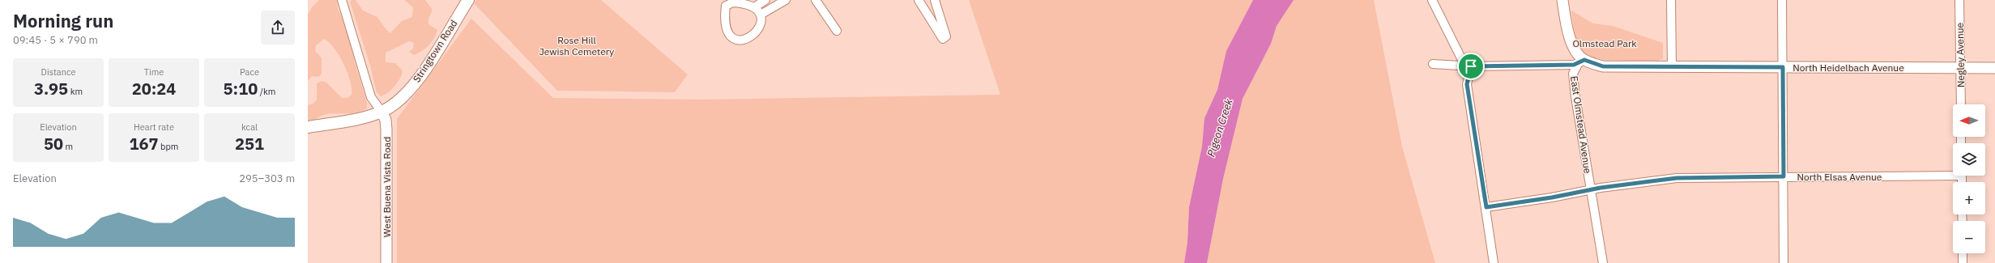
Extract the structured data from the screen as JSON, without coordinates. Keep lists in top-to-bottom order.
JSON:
{
  "streets": {
    "main road": ["Stringtown Road"],
    "street": [
      "Negley Avenue",
      "North Heidelbach Avenue",
      "East Olmstead Avenue",
      "North Elsas Avenue",
      "West Buena Vista Road"
    ]
  },
  "crossings": [
    ["Stringtown Road", "West Buena Vista Road"],
    ["Negley Avenue", "North Heidelbach Avenue"],
    ["North Heidelbach Avenue", "East Olmstead Avenue"],
    ["East Olmstead Avenue", "North Elsas Avenue"]
  ],
  "water": ["Pigeon Creek"],
  "parks": ["Rose Hill Jewish Cemetery", "Olmstead Park"],
  "north": "left",
  "page": {
    "heading": ["Morning run", "09:45 · 5 × 790 m"],
    "stats": [
      ["Distance", "3.95 km"],
      ["Time", "20:24"],
      ["Pace", "5:10 /km"],
      ["Elevation", "50 m"],
      ["Heart rate", "167 bpm"],
      ["kcal", "251"]
    ],
    "map_buttons": ["+", "−"],
    "chart": ["Elevation", "295–303 m"]
  }
}
